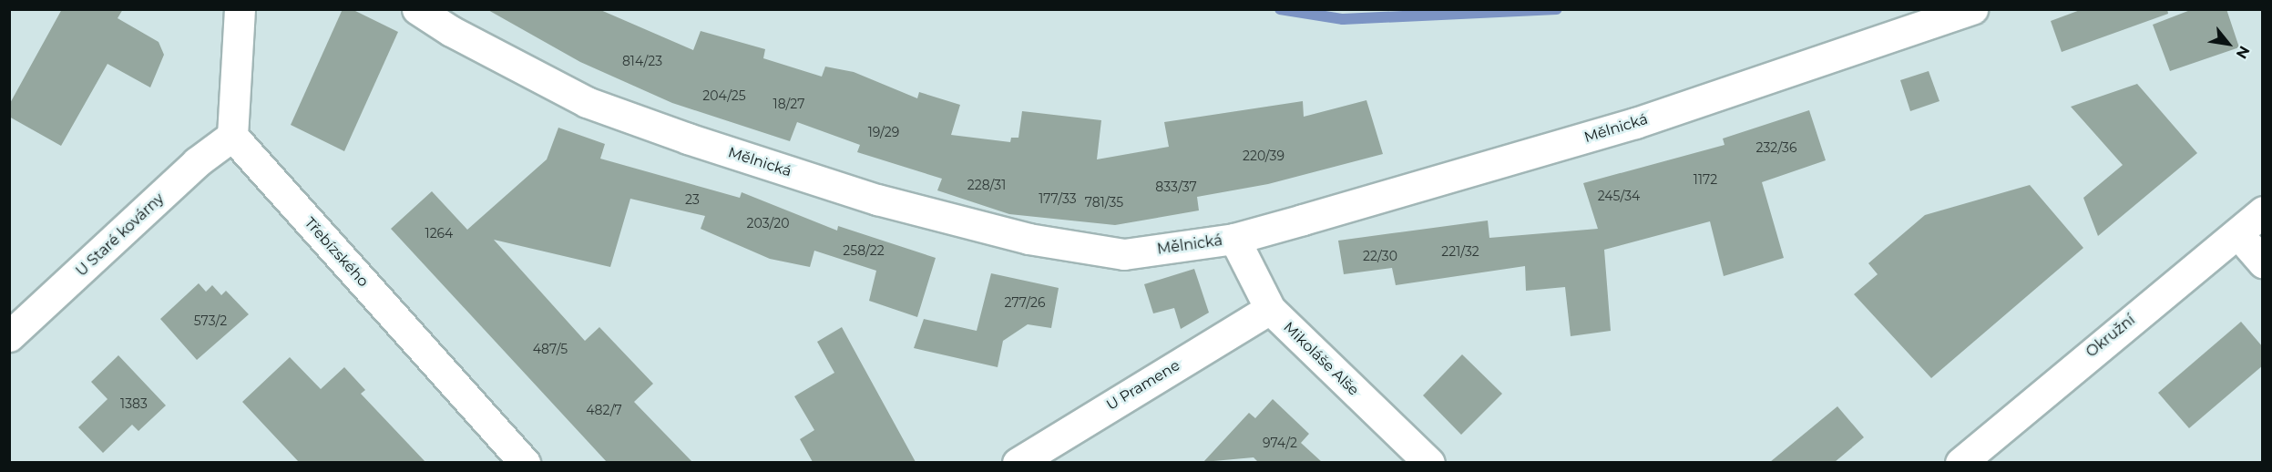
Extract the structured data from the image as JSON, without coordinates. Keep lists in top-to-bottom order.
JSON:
{
  "streets": {
    "street": [
      "Mělnická",
      "U Staré kovárny",
      "Třebízského",
      "Okružní",
      "Mikoláše Alše",
      "U Pramene"
    ]
  },
  "crossings": [
    ["Mělnická", "Mikoláše Alše"],
    ["U Staré kovárny", "Třebízského"],
    ["Mikoláše Alše", "U Pramene"]
  ],
  "house_numbers": [
    "814/23",
    "204/25",
    "18/27",
    "19/29",
    "232/36",
    "220/39",
    "1172",
    "228/31",
    "833/37",
    "245/34",
    "177/33",
    "23",
    "781/35",
    "203/20",
    "1264",
    "258/22",
    "221/32",
    "22/30",
    "277/26",
    "573/2",
    "487/5",
    "1383",
    "482/7",
    "974/2"
  ],
  "north": "bottom right"
}
